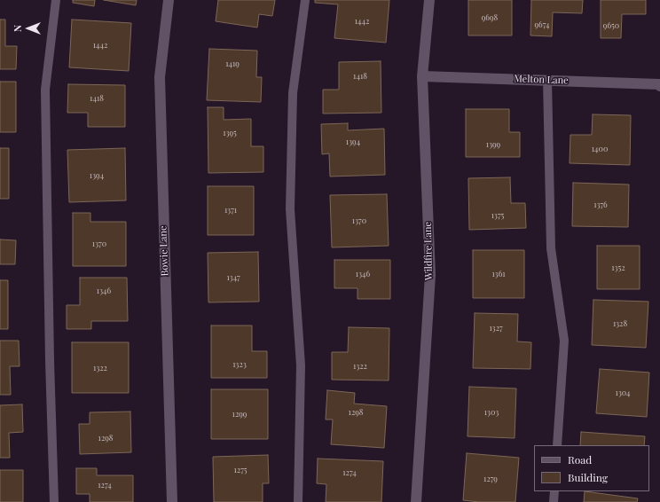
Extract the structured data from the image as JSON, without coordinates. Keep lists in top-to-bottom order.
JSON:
{
  "streets": {
    "street": ["Melton Lane", "Bowie Lane", "Wildfire Lane"]
  },
  "crossings": [
    ["Melton Lane", "Wildfire Lane"]
  ],
  "house_numbers": [
    "9698",
    "1442",
    "9674",
    "9650",
    "1442",
    "1419",
    "1418",
    "1418",
    "1395",
    "1394",
    "1399",
    "1400",
    "1394",
    "1376",
    "1371",
    "1375",
    "1370",
    "1370",
    "1352",
    "1346",
    "1361",
    "1347",
    "1346",
    "1328",
    "1327",
    "1323",
    "1322",
    "1322",
    "1304",
    "1298",
    "1303",
    "1299",
    "1298",
    "1275",
    "1274",
    "1279",
    "1274"
  ],
  "legend": ["Road", "Building"],
  "north": "left"
}
